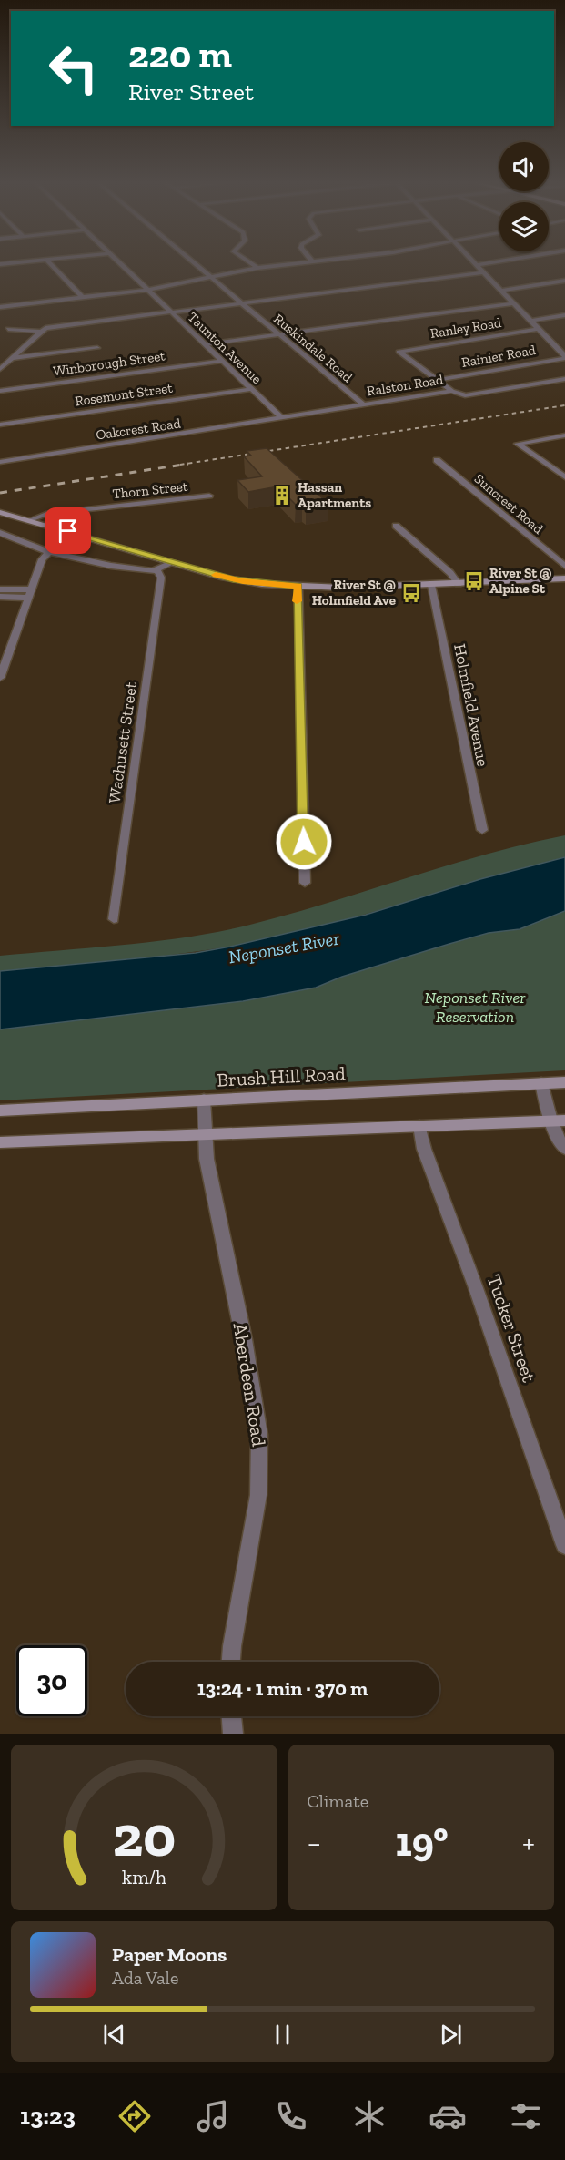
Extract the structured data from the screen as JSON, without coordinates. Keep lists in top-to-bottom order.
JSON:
{
  "streets": {
    "main road": ["Brush Hill Road"],
    "street": [
      "Ranley Road",
      "Taunton Avenue",
      "Ruskindale Road",
      "Rainier Road",
      "Winborough Street",
      "Ralston Road",
      "Rosemont Street",
      "Oakcrest Road",
      "Thorn Street",
      "Suncrest Road",
      "Holmfield Avenue",
      "Wachusett Street",
      "Tucker Street",
      "Aberdeen Road"
    ]
  },
  "crossings": [
    ["Ranley Road", "Rainier Road"],
    ["Taunton Avenue", "Winborough Street"],
    ["Taunton Avenue", "Ralston Road"],
    ["Taunton Avenue", "Rosemont Street"],
    ["Taunton Avenue", "Oakcrest Road"],
    ["Ruskindale Road", "Ralston Road"],
    ["Ralston Road", "Oakcrest Road"],
    ["Brush Hill Road", "Aberdeen Road"]
  ],
  "water": ["Neponset River"],
  "parks": ["Neponset River Reservation"],
  "places": {
    "building": ["Hassan Apartments"],
    "bus stop": ["River St @ Alpine St", "River St @ Holmfield Ave"]
  },
  "page": {
    "turn": ["220 m", "River Street"],
    "limit": "30",
    "trip": "13:24 · 1 min · 370 m",
    "tile": "Climate",
    "heat": ["−", "19°", "+"],
    "song": ["Paper Moons", "Ada Vale"],
    "tabs": "13:23",
    "gauge": ["20", "km/h"]
  }
}
